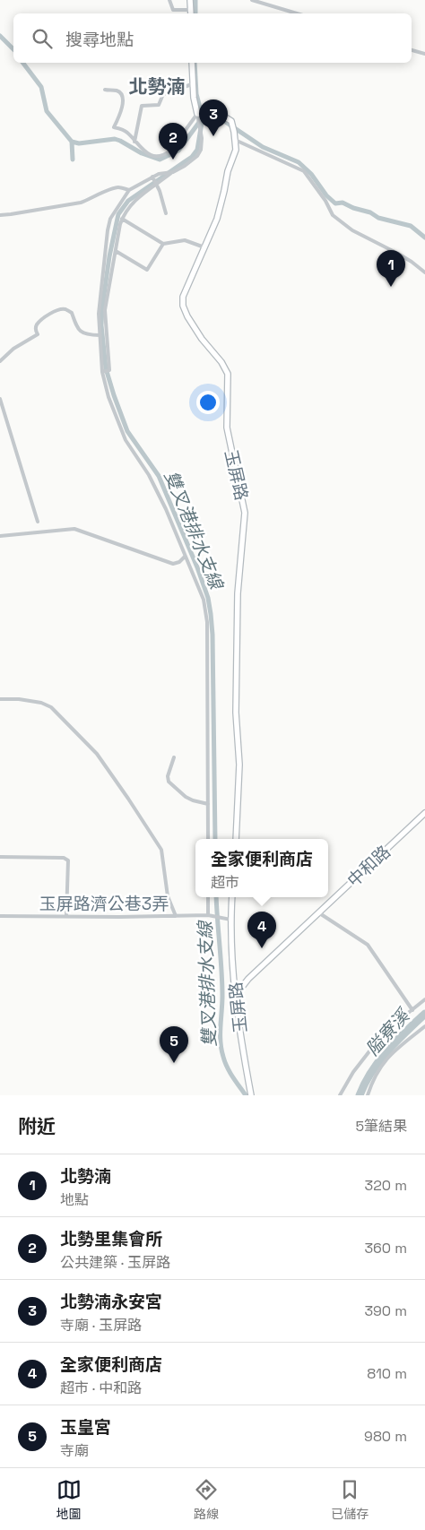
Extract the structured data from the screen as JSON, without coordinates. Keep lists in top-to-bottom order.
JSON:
{
  "streets": {
    "street": ["玉屏路", "中和路", "玉屏路濟公巷3弄"]
  },
  "crossings": [
    ["玉屏路", "中和路"]
  ],
  "districts": ["北勢湳"],
  "water": ["雙叉港排水支線", "隘寮溪"],
  "page": {
    "search": "搜尋地點",
    "pins": [
      "3",
      "2",
      "1",
      "4",
      "5"
    ],
    "popup": ["全家便利商店", "超市"],
    "heading": ["附近", "5筆結果"],
    "list": [
      {
        "mark": "1",
        "name": "北勢湳",
        "note": "地點",
        "value": "320 m"
      },
      {
        "mark": "2",
        "name": "北勢里集會所",
        "note": "公共建築 · 玉屏路",
        "value": "360 m"
      },
      {
        "mark": "3",
        "name": "北勢湳永安宮",
        "note": "寺廟 · 玉屏路",
        "value": "390 m"
      },
      {
        "mark": "4",
        "name": "全家便利商店",
        "note": "超市 · 中和路",
        "value": "810 m"
      },
      {
        "mark": "5",
        "name": "玉皇宮",
        "note": "寺廟",
        "value": "980 m"
      }
    ],
    "nav": ["地圖", "路線", "已儲存"]
  }
}
